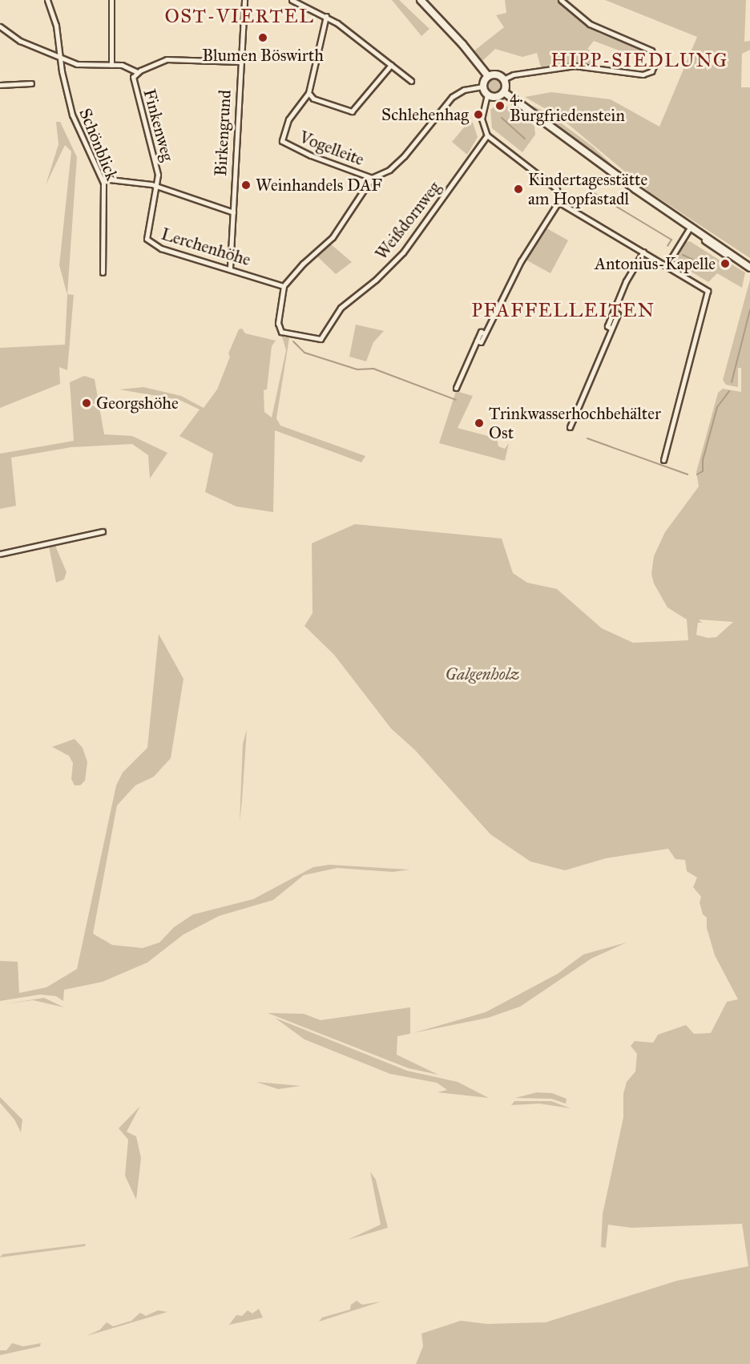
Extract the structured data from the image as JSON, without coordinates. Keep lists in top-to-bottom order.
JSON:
{
  "streets": {
    "street": [
      "Finkenweg",
      "Birkengrund",
      "Schönblick",
      "Vogelleite",
      "Weißdornweg",
      "Lerchenhöhe"
    ]
  },
  "crossings": [
    ["Finkenweg", "Lerchenhöhe"],
    ["Birkengrund", "Lerchenhöhe"],
    ["Weißdornweg", "Lerchenhöhe"]
  ],
  "districts": ["OST-VIERTEL", "HIPP-SIEDLUNG", "PFAFFELLEITEN"],
  "parks": ["Galgenholz"],
  "places": [
    "Blumen Böswirth",
    "4. Burgfriedenstein",
    "Schlehenhag",
    "Weinhandels DAF",
    "Kindertagesstätte am Hopfastadl",
    "Antonius-Kapelle",
    "Georgshöhe",
    "Trinkwasserhochbehälter Ost"
  ]
}
